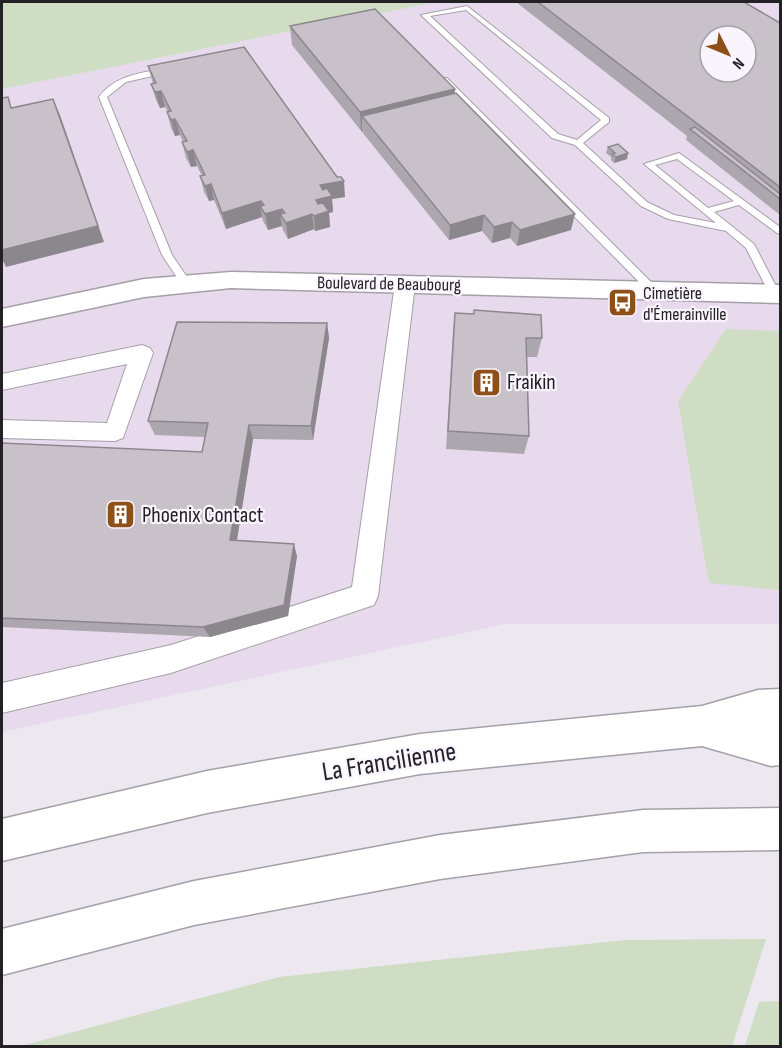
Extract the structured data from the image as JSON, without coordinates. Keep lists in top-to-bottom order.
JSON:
{
  "streets": {
    "main road": ["Boulevard de Beaubourg", "La Francilienne"]
  },
  "places": {
    "bus stop": ["Cimetière d'Émerainville"],
    "building": ["Fraikin", "Phoenix Contact"]
  },
  "north": "bottom right"
}
